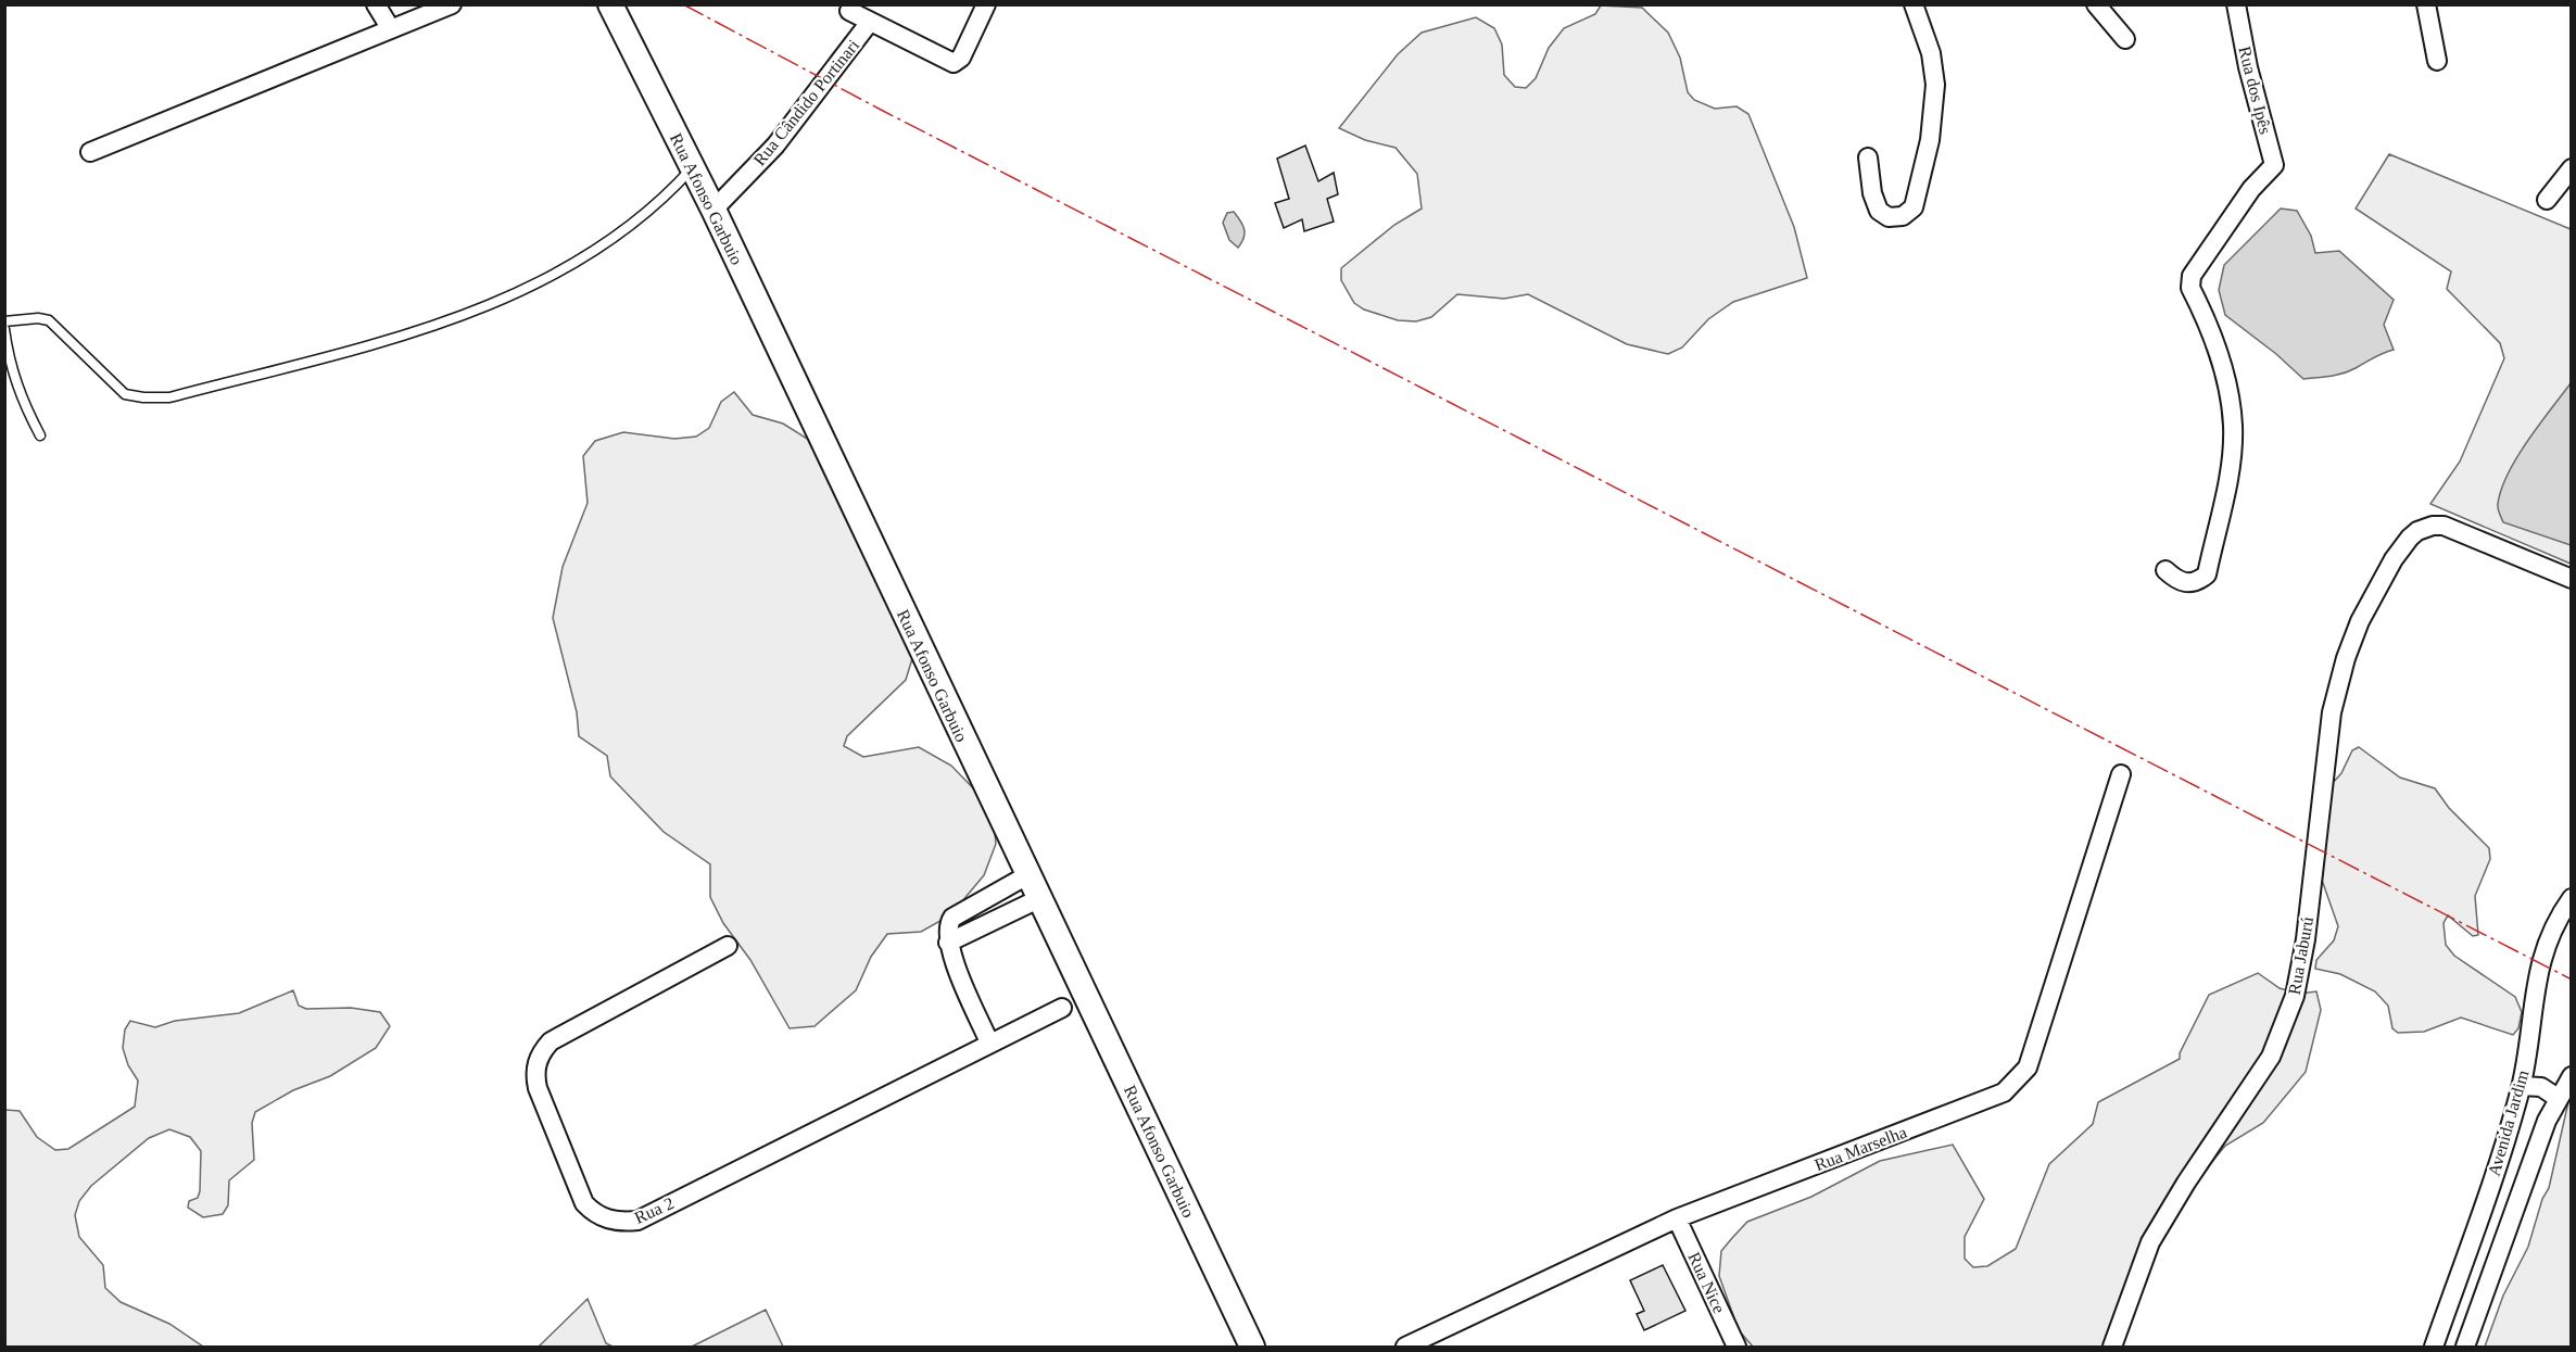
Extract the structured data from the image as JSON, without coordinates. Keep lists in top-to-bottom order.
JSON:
{
  "streets": {
    "street": [
      "Rua dos Ipês",
      "Rua Cândido Portinari",
      "Rua Afonso Garbuio",
      "Rua Jaburú",
      "Avenida Jardim",
      "Rua Marselha",
      "Rua 2",
      "Rua Nice"
    ]
  },
  "crossings": [
    ["Rua Cândido Portinari", "Rua Afonso Garbuio"],
    ["Rua Marselha", "Rua Nice"]
  ]
}
